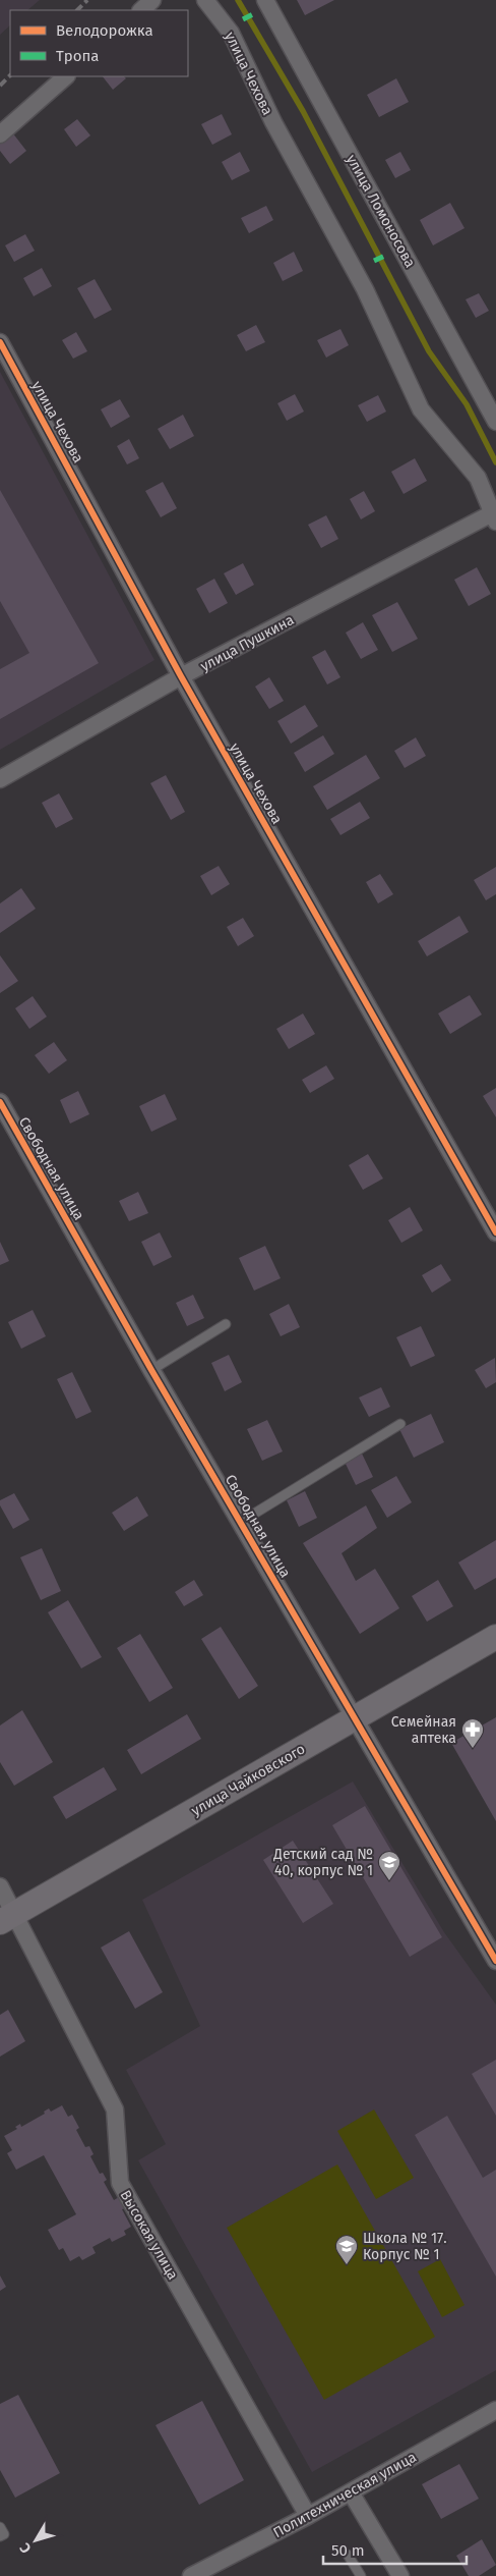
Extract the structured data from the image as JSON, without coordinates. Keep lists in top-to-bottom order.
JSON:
{
  "streets": {
    "main road": ["улица Чайковского"],
    "street": [
      "улица Чехова",
      "улица Ломоносова",
      "улица Пушкина",
      "Свободная улица",
      "Высокая улица",
      "Политехническая улица"
    ]
  },
  "crossings": [
    ["улица Чехова", "улица Пушкина"],
    ["Свободная улица", "улица Чайковского"],
    ["улица Чайковского", "Высокая улица"],
    ["Высокая улица", "Политехническая улица"]
  ],
  "places": {
    "pharmacy": ["Семейная аптека"],
    "school or university": ["Детский сад № 40, корпус № 1", "Школа № 17. Корпус № 1"]
  },
  "legend": ["Велодорожка", "Тропа"],
  "scale_bar": "50 m",
  "north": "bottom left"
}
